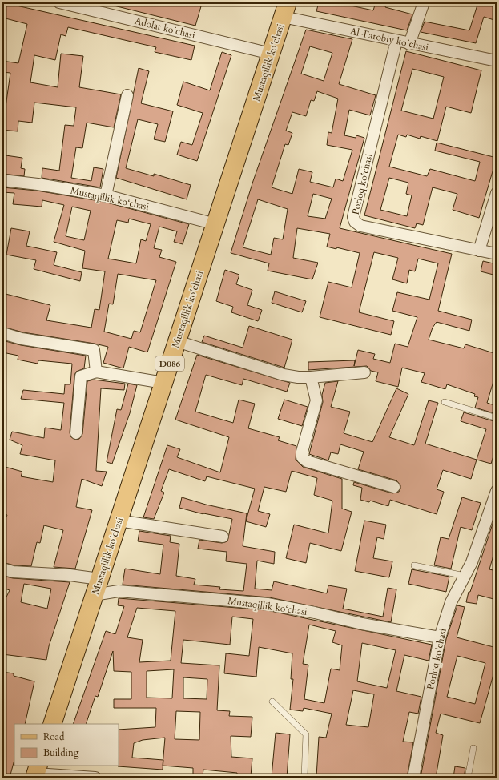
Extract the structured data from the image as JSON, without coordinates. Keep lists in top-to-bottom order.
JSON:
{
  "streets": {
    "main road": ["Mustaqillik koʻchasi", "D086"],
    "street": [
      "Adolat koʻchasi",
      "Al-Farobiy koʻchasi",
      "Porloq koʻchasi",
      "Mustaqillik ko‘chasi"
    ]
  },
  "crossings": [
    ["Adolat koʻchasi", "Mustaqillik koʻchasi"],
    ["Al-Farobiy koʻchasi", "Mustaqillik koʻchasi"],
    ["Al-Farobiy koʻchasi", "Porloq koʻchasi"],
    ["Mustaqillik koʻchasi", "Mustaqillik ko‘chasi"],
    ["Porloq koʻchasi", "Mustaqillik ko‘chasi"]
  ],
  "legend": ["Road", "Building"]
}
